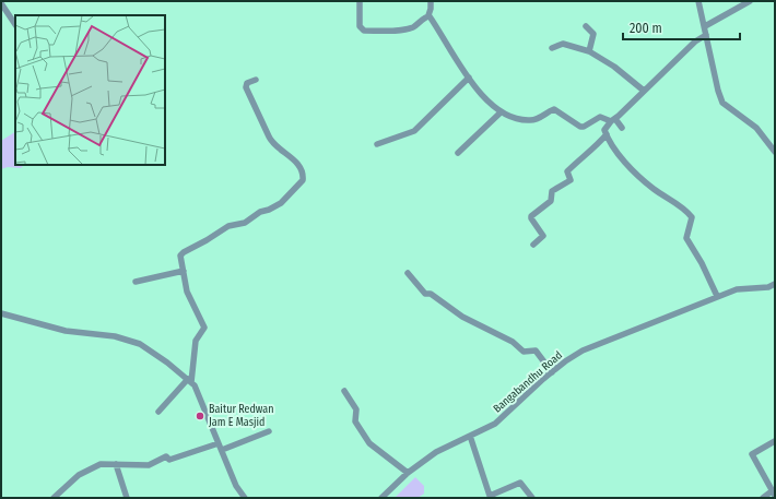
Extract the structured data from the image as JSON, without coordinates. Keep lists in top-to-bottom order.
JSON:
{
  "streets": {
    "street": ["Bangabandhu Road"]
  },
  "places": ["Baitur Redwan Jam E Masjid"],
  "scale_bar": "200 m"
}
